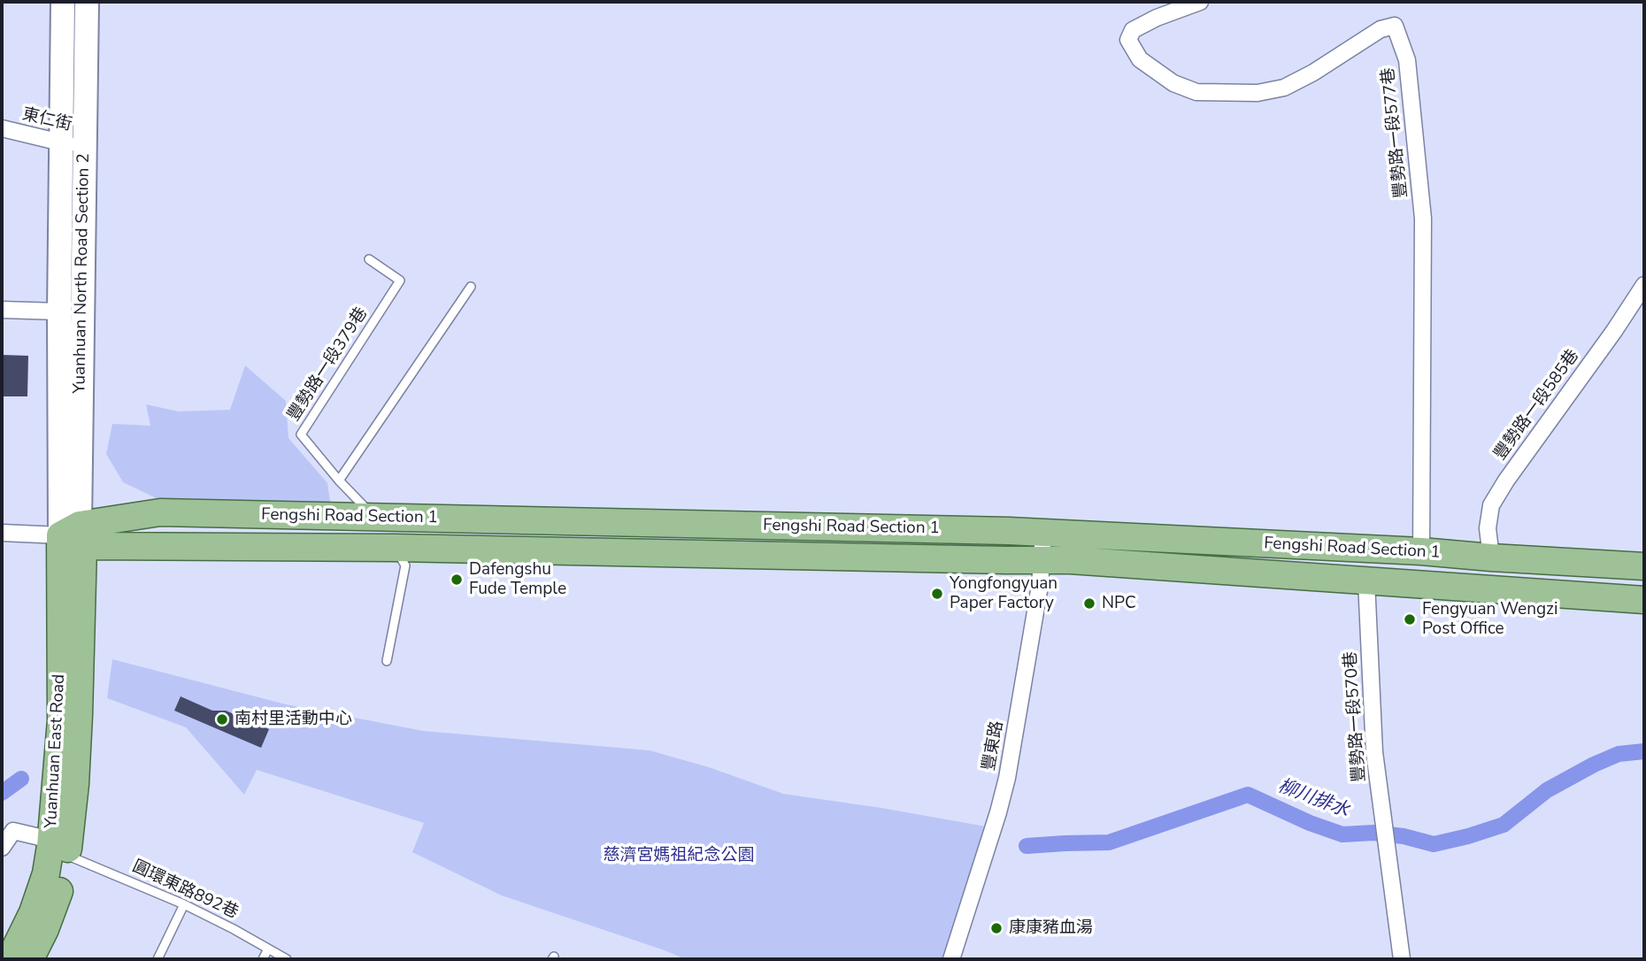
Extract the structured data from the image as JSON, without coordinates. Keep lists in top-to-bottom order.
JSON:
{
  "streets": {
    "main road": ["Fengshi Road Section 1", "Yuanhuan East Road"],
    "street": [
      "東仁街",
      "豐勢路一段577巷",
      "Yuanhuan North Road Section 2",
      "豐勢路一段585巷",
      "豐勢路一段570巷",
      "豐東路"
    ],
    "lane": ["豐勢路一段379巷", "圓環東路892巷"]
  },
  "crossings": [
    ["東仁街", "Yuanhuan North Road Section 2"],
    ["豐勢路一段577巷", "Fengshi Road Section 1"],
    ["Yuanhuan North Road Section 2", "Fengshi Road Section 1"],
    ["Yuanhuan North Road Section 2", "Yuanhuan East Road"],
    ["豐勢路一段379巷", "Fengshi Road Section 1"],
    ["豐勢路一段585巷", "Fengshi Road Section 1"],
    ["Fengshi Road Section 1", "豐勢路一段570巷"],
    ["Fengshi Road Section 1", "豐東路"],
    ["Fengshi Road Section 1", "Yuanhuan East Road"],
    ["Yuanhuan East Road", "圓環東路892巷"]
  ],
  "water": ["柳川排水"],
  "parks": ["慈濟宮媽祖紀念公園"],
  "places": [
    "Dafengshu Fude Temple",
    "Yongfongyuan Paper Factory",
    "NPC",
    "Fengyuan Wengzi Post Office",
    "南村里活動中心",
    "康康豬血湯"
  ]
}
